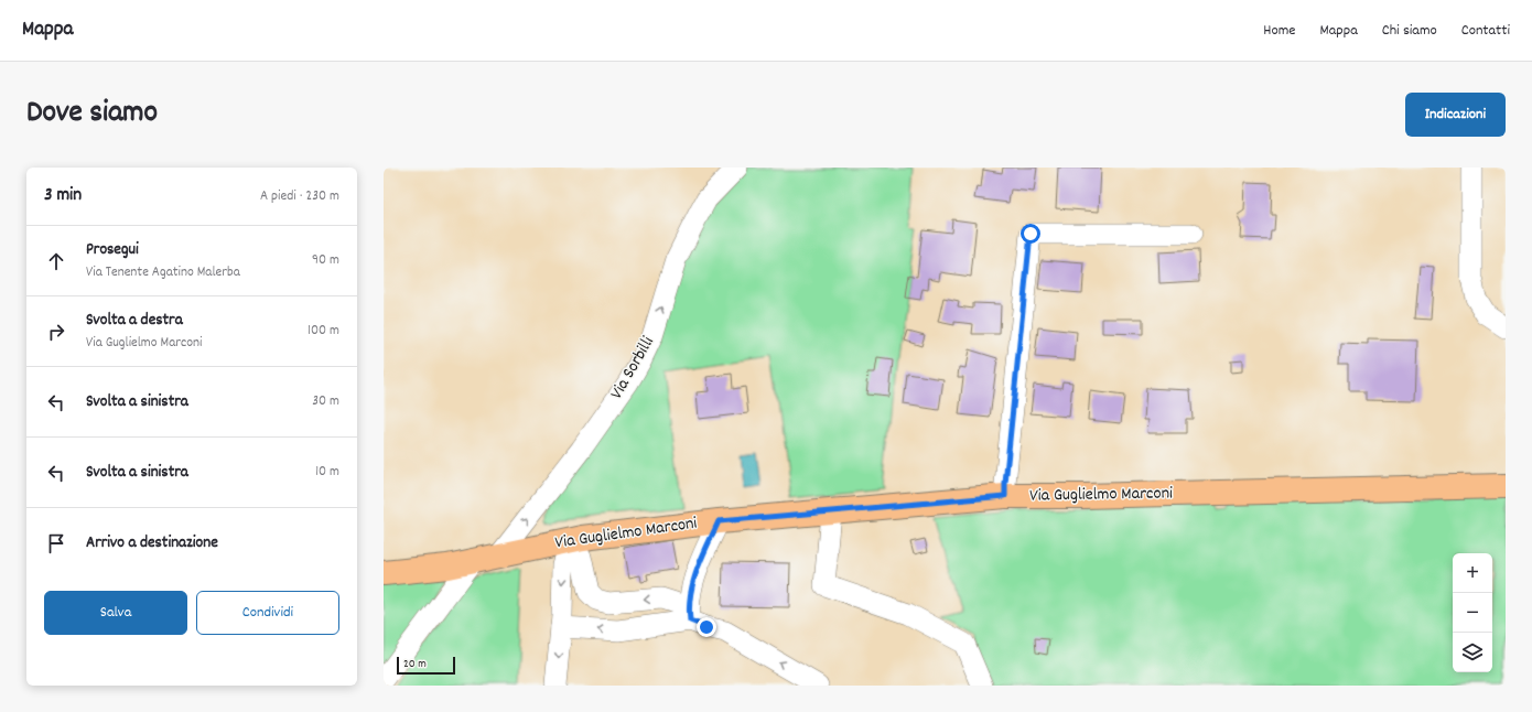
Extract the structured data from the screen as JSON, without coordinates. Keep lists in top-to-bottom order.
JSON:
{
  "streets": {
    "main road": ["Via Guglielmo Marconi"],
    "street": ["Via Sorbilli"]
  },
  "crossings": [
    ["Via Sorbilli", "Via Guglielmo Marconi"]
  ],
  "scale_bar": "20 m",
  "page": {
    "header": "Mappa",
    "nav": [
      "Home",
      "Mappa",
      "Chi siamo",
      "Contatti"
    ],
    "title": "Dove siamo",
    "buttons": [
      "Indicazioni",
      ["Salva", "Condividi"]
    ],
    "heading": ["3 min", "A piedi · 230 m"],
    "list": [
      ["Prosegui", "Via Tenente Agatino Malerba", "90 m"],
      ["Svolta a destra", "Via Guglielmo Marconi", "100 m"],
      ["Svolta a sinistra", "30 m"],
      ["Svolta a sinistra", "10 m"],
      "Arrivo a destinazione"
    ],
    "map_buttons": ["+", "−"],
    "scale": "20 m"
  }
}
